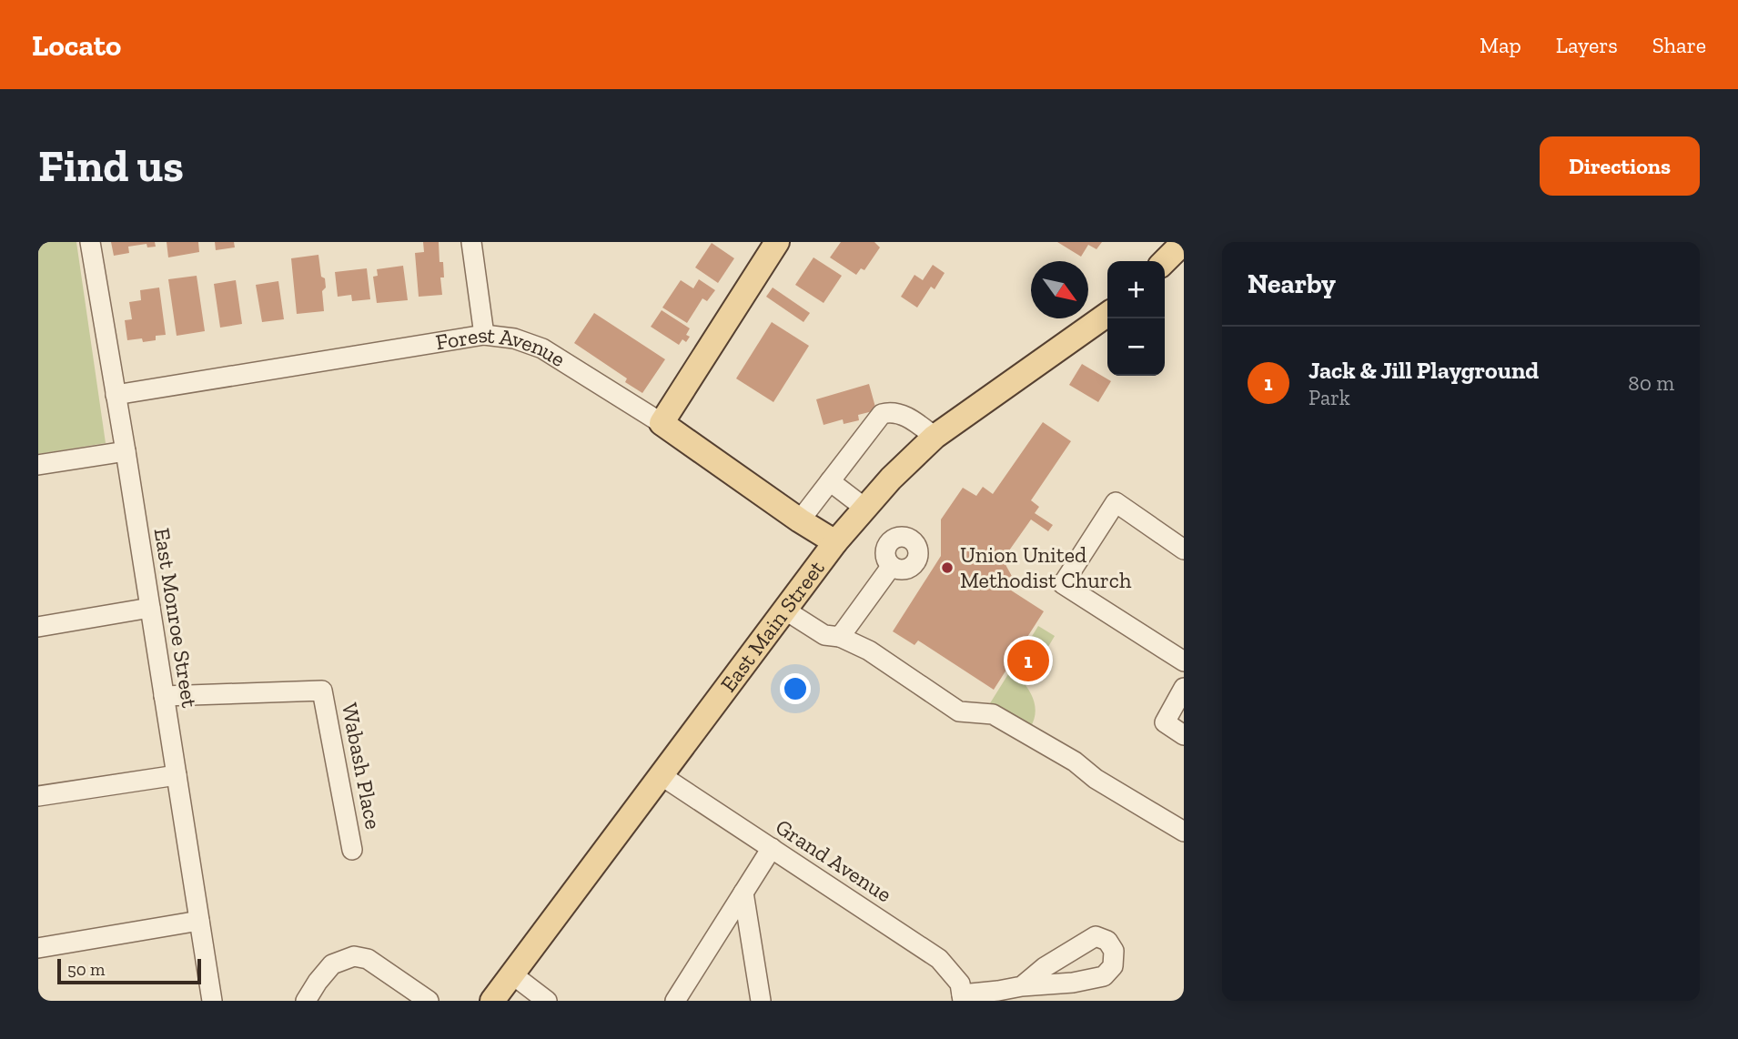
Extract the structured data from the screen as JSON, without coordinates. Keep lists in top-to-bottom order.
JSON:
{
  "streets": {
    "main road": ["Forest Avenue", "East Main Street"],
    "street": ["East Monroe Street", "Wabash Place", "Grand Avenue"]
  },
  "crossings": [
    ["Forest Avenue", "East Monroe Street"],
    ["Forest Avenue", "East Main Street"],
    ["East Monroe Street", "Wabash Place"],
    ["East Main Street", "Grand Avenue"]
  ],
  "places": ["Union United Methodist Church"],
  "scale_bar": "50 m",
  "north": "bottom right",
  "page": {
    "header": "Locato",
    "nav": ["Map", "Layers", "Share"],
    "buttons": "Directions",
    "title": "Find us",
    "heading": "Nearby",
    "map_buttons": ["+", "−"],
    "list": [
      {
        "mark": "1",
        "name": "Jack & Jill Playground",
        "note": "Park",
        "value": "80 m"
      }
    ],
    "pins": "1",
    "scale": "50 m"
  }
}
